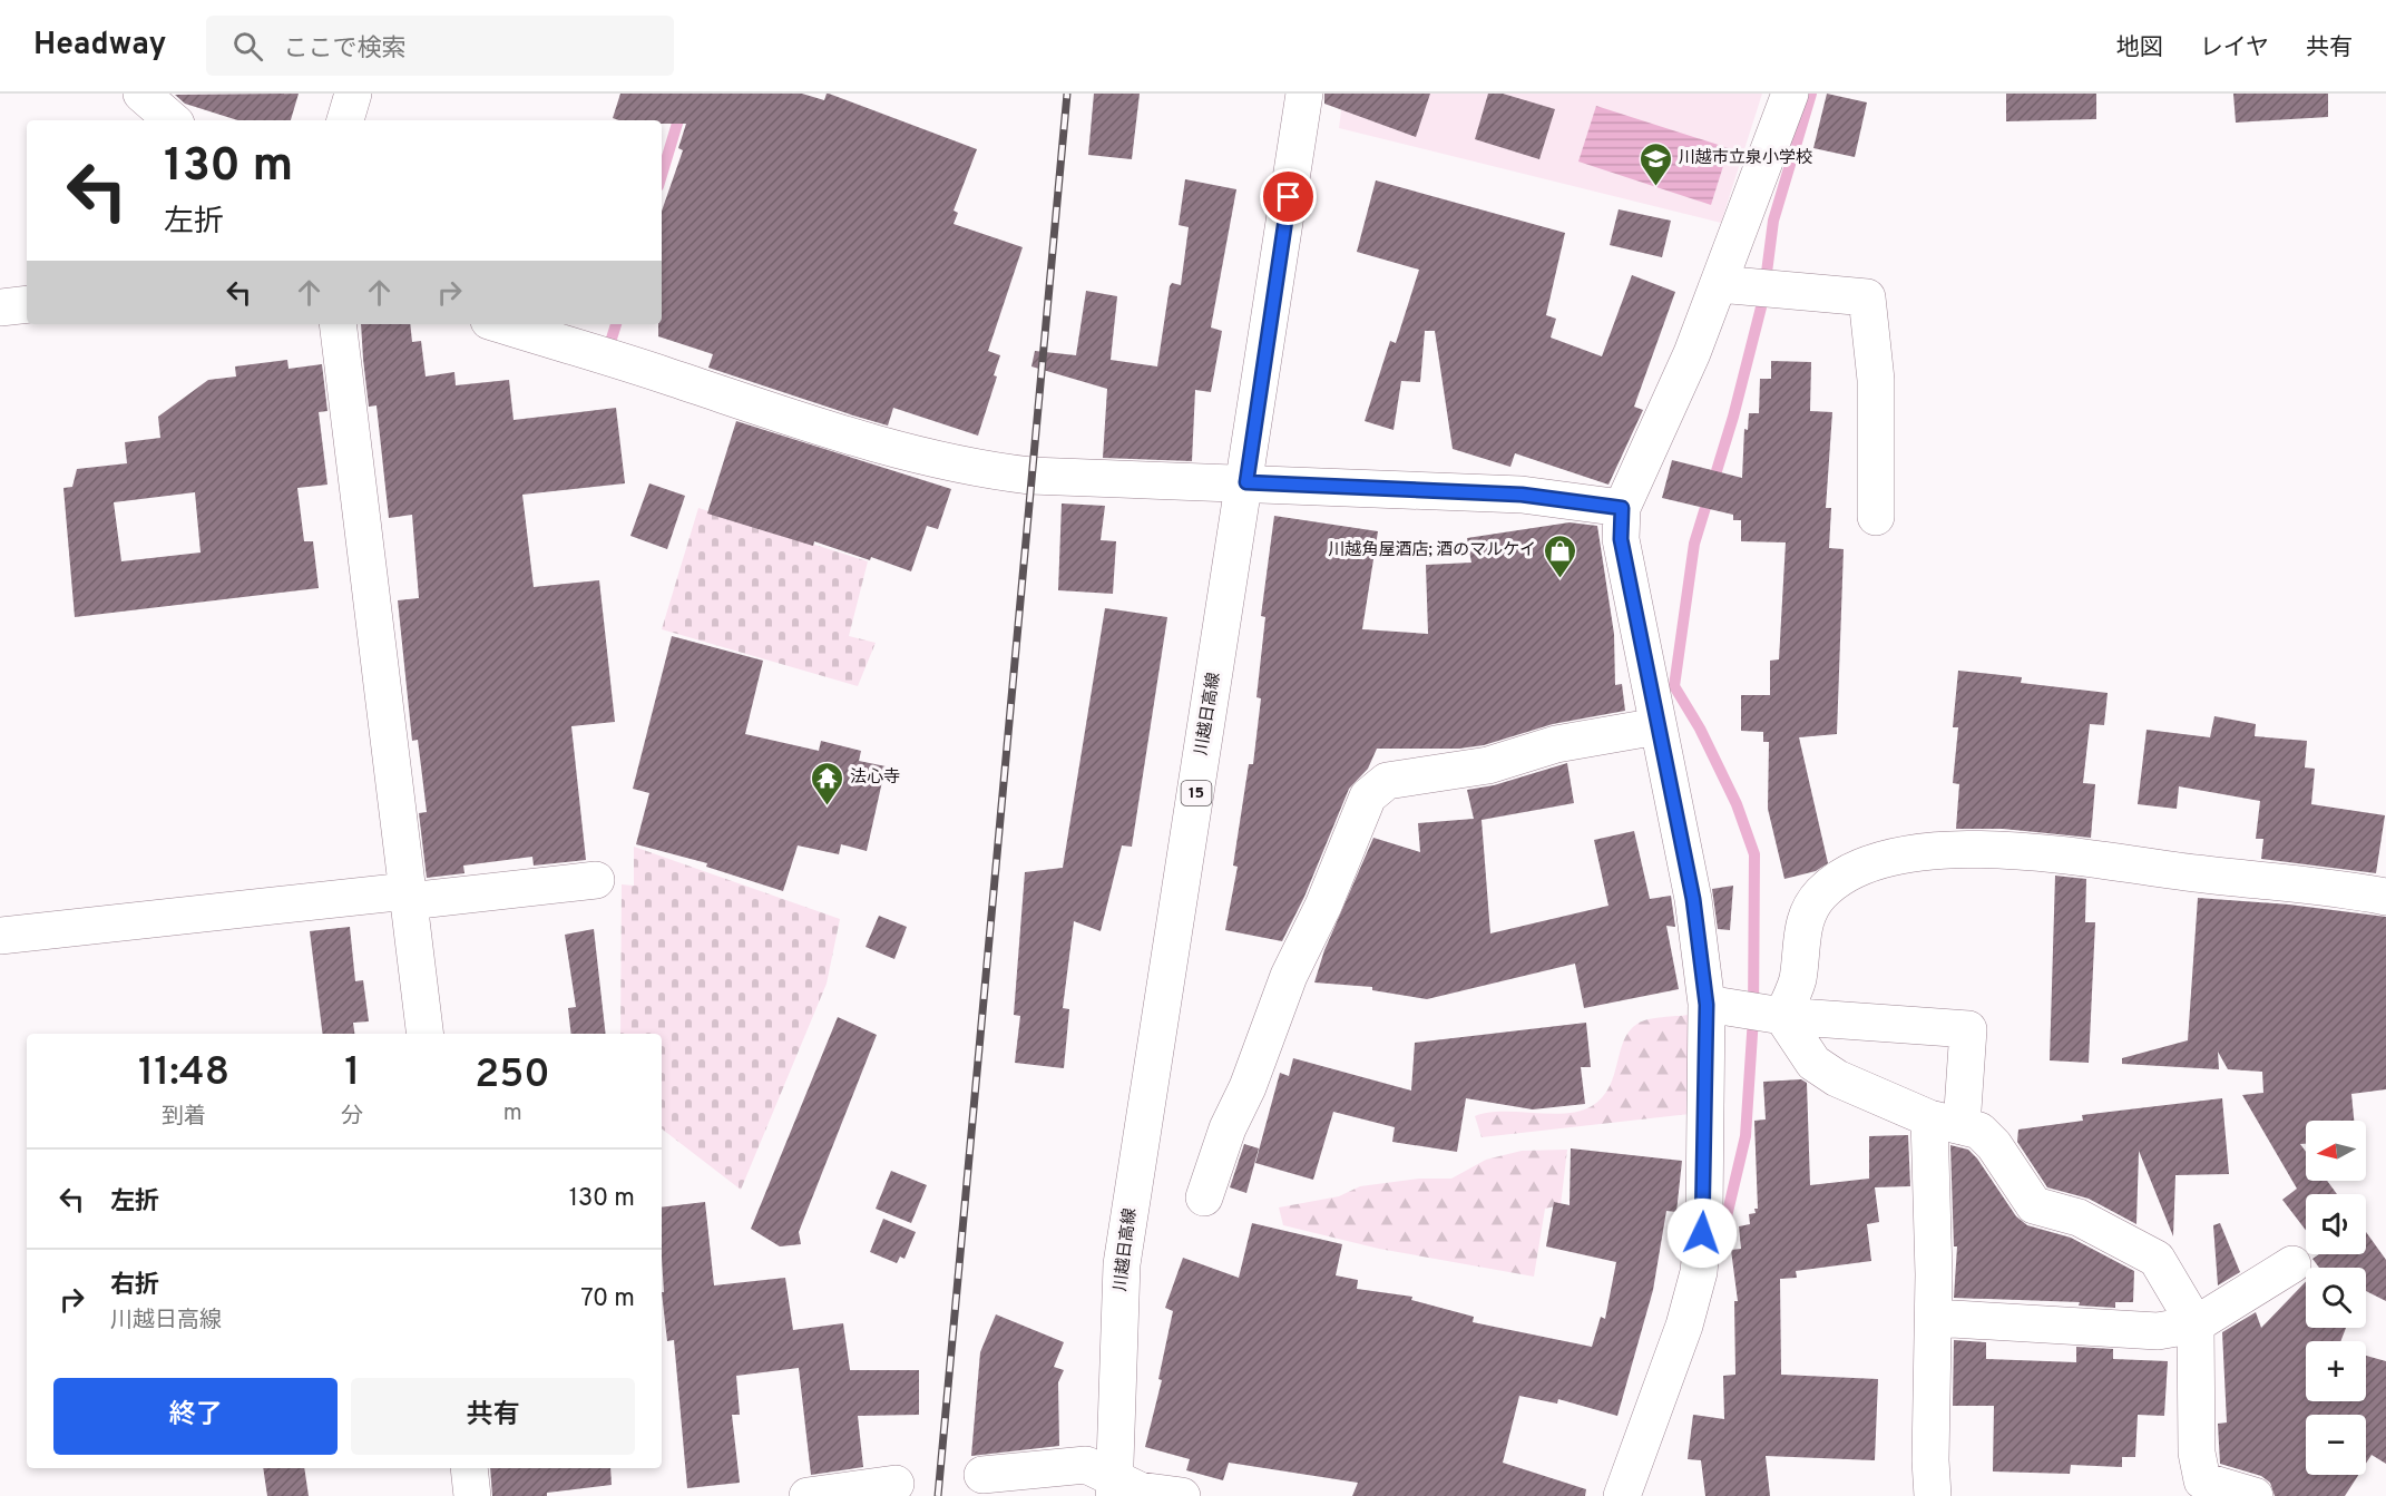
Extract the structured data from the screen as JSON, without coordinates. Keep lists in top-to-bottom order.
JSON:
{
  "streets": {
    "street": ["川越日高線", "15"]
  },
  "places": {
    "school or university": ["川越市立泉小学校"],
    "shop": ["川越角屋酒店; 酒のマルケイ"],
    "temple": ["法心寺"]
  },
  "north": "left",
  "page": {
    "header": "Headway",
    "search": "ここで検索",
    "nav": ["地図", "レイヤ", "共有"],
    "turn": ["130 m", "左折"],
    "eta": [
      "11:48",
      "到着",
      "1",
      "分",
      "250",
      "m"
    ],
    "map_buttons": ["+", "−"],
    "list": [
      {
        "name": "左折",
        "value": "130 m"
      },
      {
        "name": "右折",
        "note": "川越日高線",
        "value": "70 m"
      }
    ],
    "buttons": ["終了", "共有"]
  }
}
